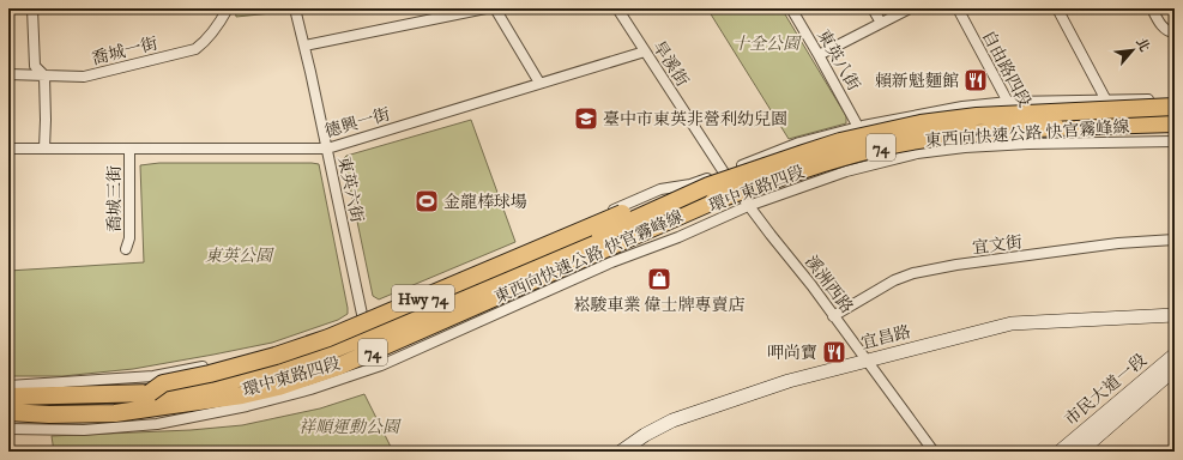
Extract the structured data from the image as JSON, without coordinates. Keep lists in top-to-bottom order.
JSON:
{
  "streets": {
    "highway": ["東西向快速公路 快官霧峰線", "74", "Hwy 74"],
    "street": [
      "喬城一街",
      "東英八街",
      "旱溪街",
      "自由路四段",
      "德興一街",
      "環中東路四段",
      "東英六街",
      "喬城三街",
      "宜文街",
      "溪洲西路",
      "宜昌路",
      "市民大道一段"
    ]
  },
  "crossings": [
    ["東英八街", "環中東路四段"],
    ["旱溪街", "德興一街"],
    ["旱溪街", "環中東路四段"],
    ["旱溪街", "溪洲西路"],
    ["自由路四段", "環中東路四段"],
    ["德興一街", "東英六街"],
    ["德興一街", "喬城三街"],
    ["東西向快速公路 快官霧峰線", "Hwy 74"],
    ["環中東路四段", "東英六街"],
    ["環中東路四段", "溪洲西路"],
    ["環中東路四段", "Hwy 74"],
    ["宜文街", "溪洲西路"],
    ["溪洲西路", "宜昌路"]
  ],
  "parks": ["十全公園", "東英公園", "祥順運動公園"],
  "places": {
    "restaurant": ["賴新魁麵館", "呷尚寶"],
    "school or university": ["臺中市東英非營利幼兒園"],
    "sports": ["金龍棒球場"],
    "shop": ["崧駿車業 偉士牌專賣店"]
  },
  "north": "top right"
}
